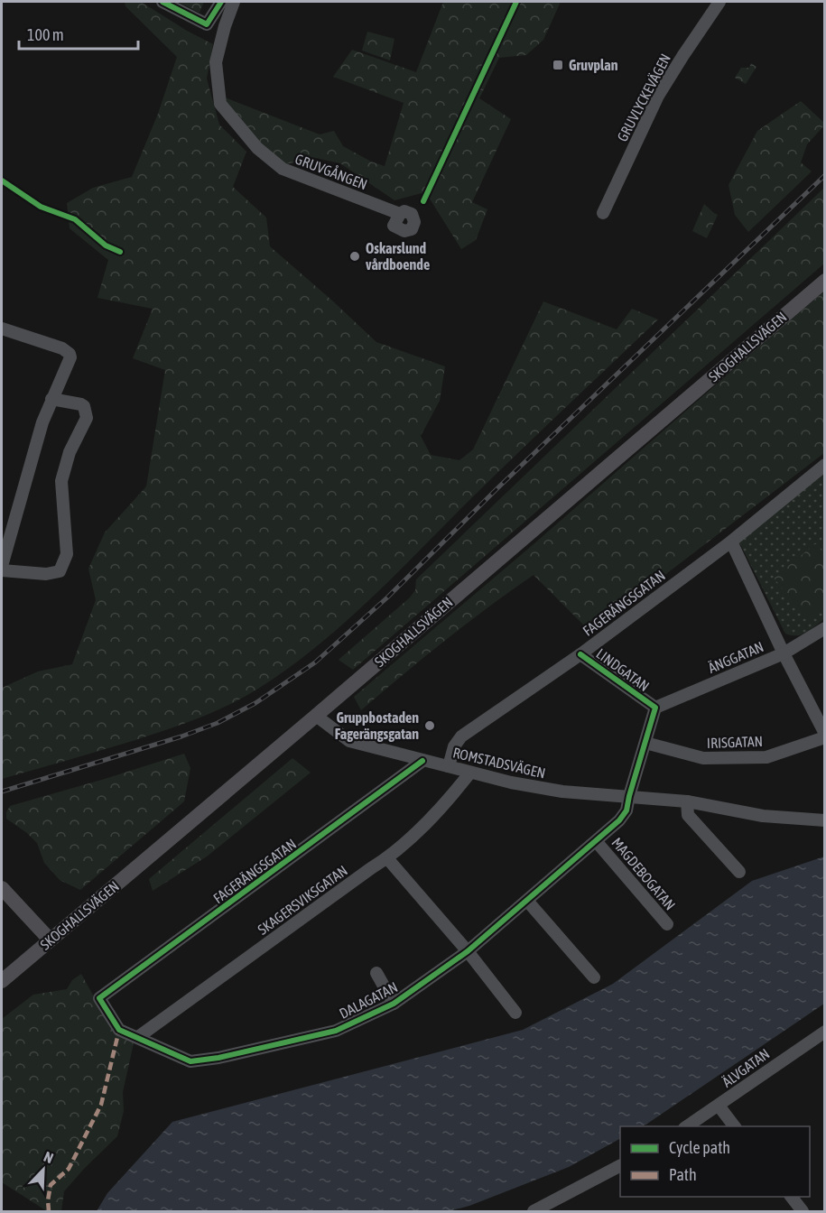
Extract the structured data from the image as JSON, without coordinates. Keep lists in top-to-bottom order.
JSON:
{
  "streets": {
    "main road": ["SKOGHALLSVÄGEN"],
    "street": [
      "GRUVLYCKEVÄGEN",
      "GRUVGÅNGEN",
      "FAGERÄNGSGATAN",
      "ÄNGGATAN",
      "LINDGATAN",
      "IRISGATAN",
      "ROMSTADSVÄGEN",
      "MAGDEBOGATAN",
      "SKAGERSVIKSGATAN",
      "DALAGATAN",
      "ÄLVGATAN"
    ]
  },
  "crossings": [
    ["SKOGHALLSVÄGEN", "ROMSTADSVÄGEN"],
    ["FAGERÄNGSGATAN", "LINDGATAN"],
    ["FAGERÄNGSGATAN", "ROMSTADSVÄGEN"],
    ["FAGERÄNGSGATAN", "DALAGATAN"],
    ["ÄNGGATAN", "LINDGATAN"],
    ["LINDGATAN", "IRISGATAN"],
    ["LINDGATAN", "ROMSTADSVÄGEN"],
    ["LINDGATAN", "DALAGATAN"],
    ["ROMSTADSVÄGEN", "SKAGERSVIKSGATAN"],
    ["ROMSTADSVÄGEN", "DALAGATAN"],
    ["MAGDEBOGATAN", "DALAGATAN"],
    ["SKAGERSVIKSGATAN", "DALAGATAN"]
  ],
  "places": {
    "transit": ["Gruvplan"],
    "other": ["Oskarslund vårdboende", "Gruppbostaden Fagerängsgatan"]
  },
  "legend": ["Cycle path", "Path"],
  "scale_bar": "100 m",
  "north": "top right"
}
